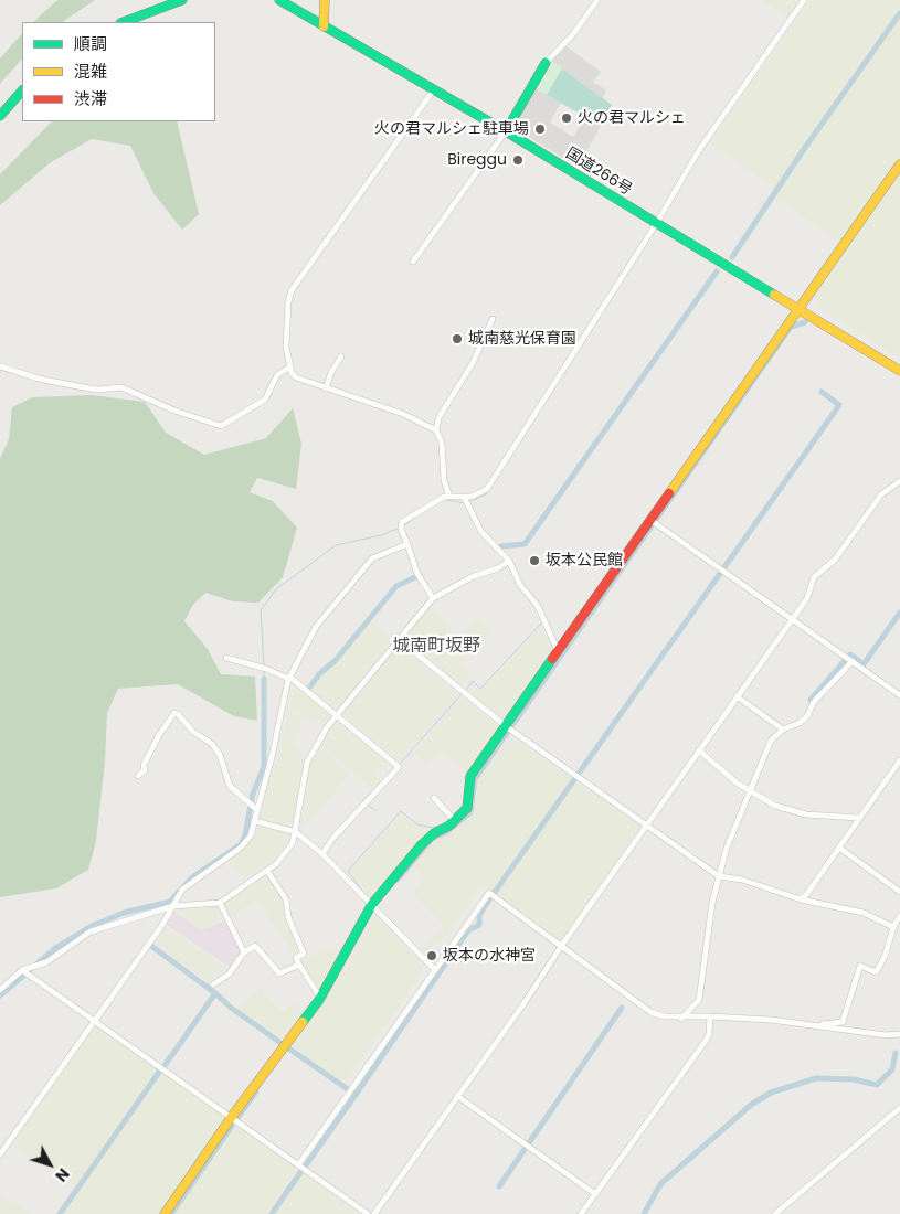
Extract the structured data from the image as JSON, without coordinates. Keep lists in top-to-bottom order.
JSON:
{
  "streets": {
    "main road": ["国道266号"]
  },
  "districts": ["城南町坂野"],
  "places": [
    "火の君マルシェ",
    "火の君マルシェ駐車場",
    "Bireggu",
    "城南慈光保育園",
    "坂本公民館",
    "坂本の水神宮"
  ],
  "legend": ["順調", "混雑", "渋滞"],
  "north": "bottom right"
}
